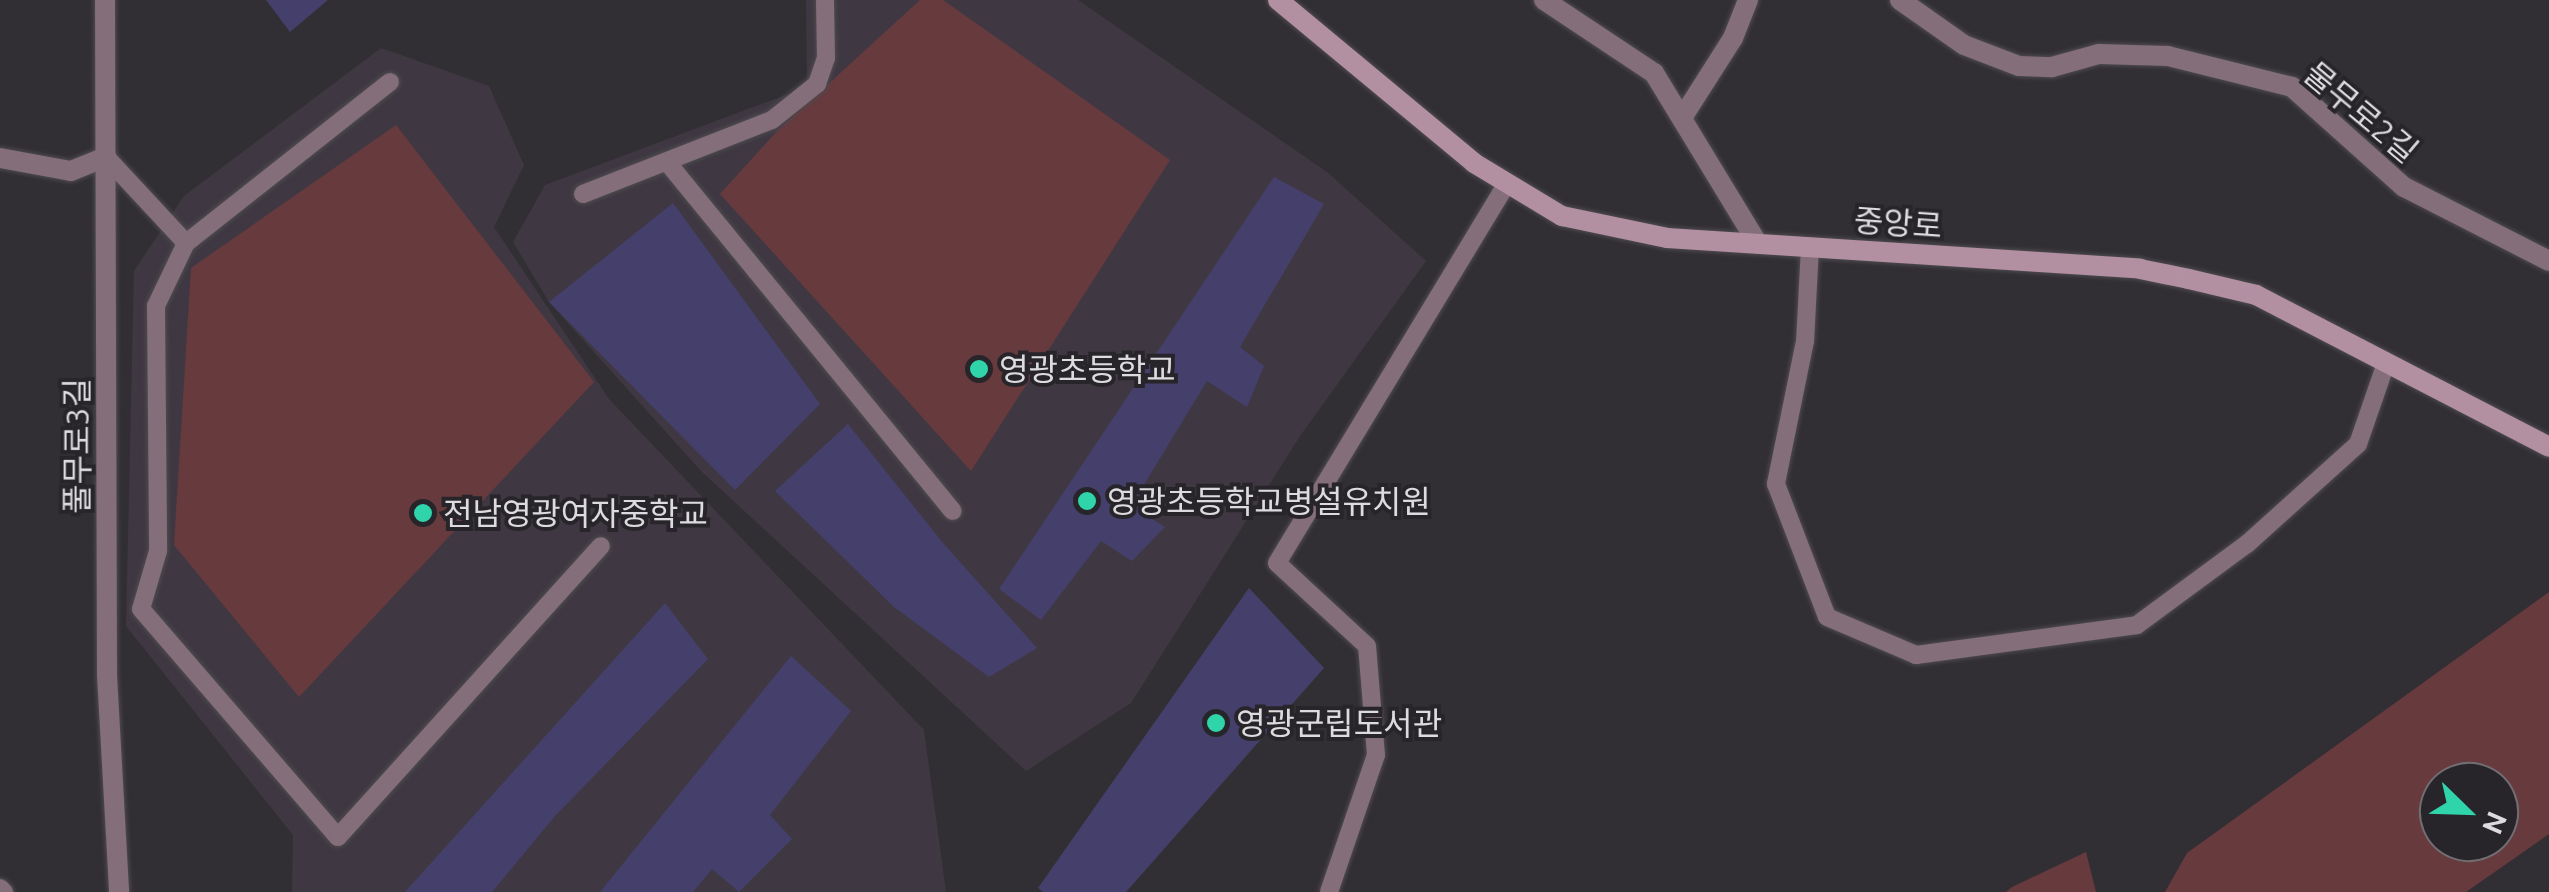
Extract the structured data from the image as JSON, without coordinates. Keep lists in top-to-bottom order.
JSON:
{
  "streets": {
    "street": ["물무로2길", "중앙로", "풀무로3길"]
  },
  "places": [
    "영광초등학교",
    "영광초등학교병설유치원",
    "전남영광여자중학교",
    "영광군립도서관"
  ],
  "north": "bottom right"
}
